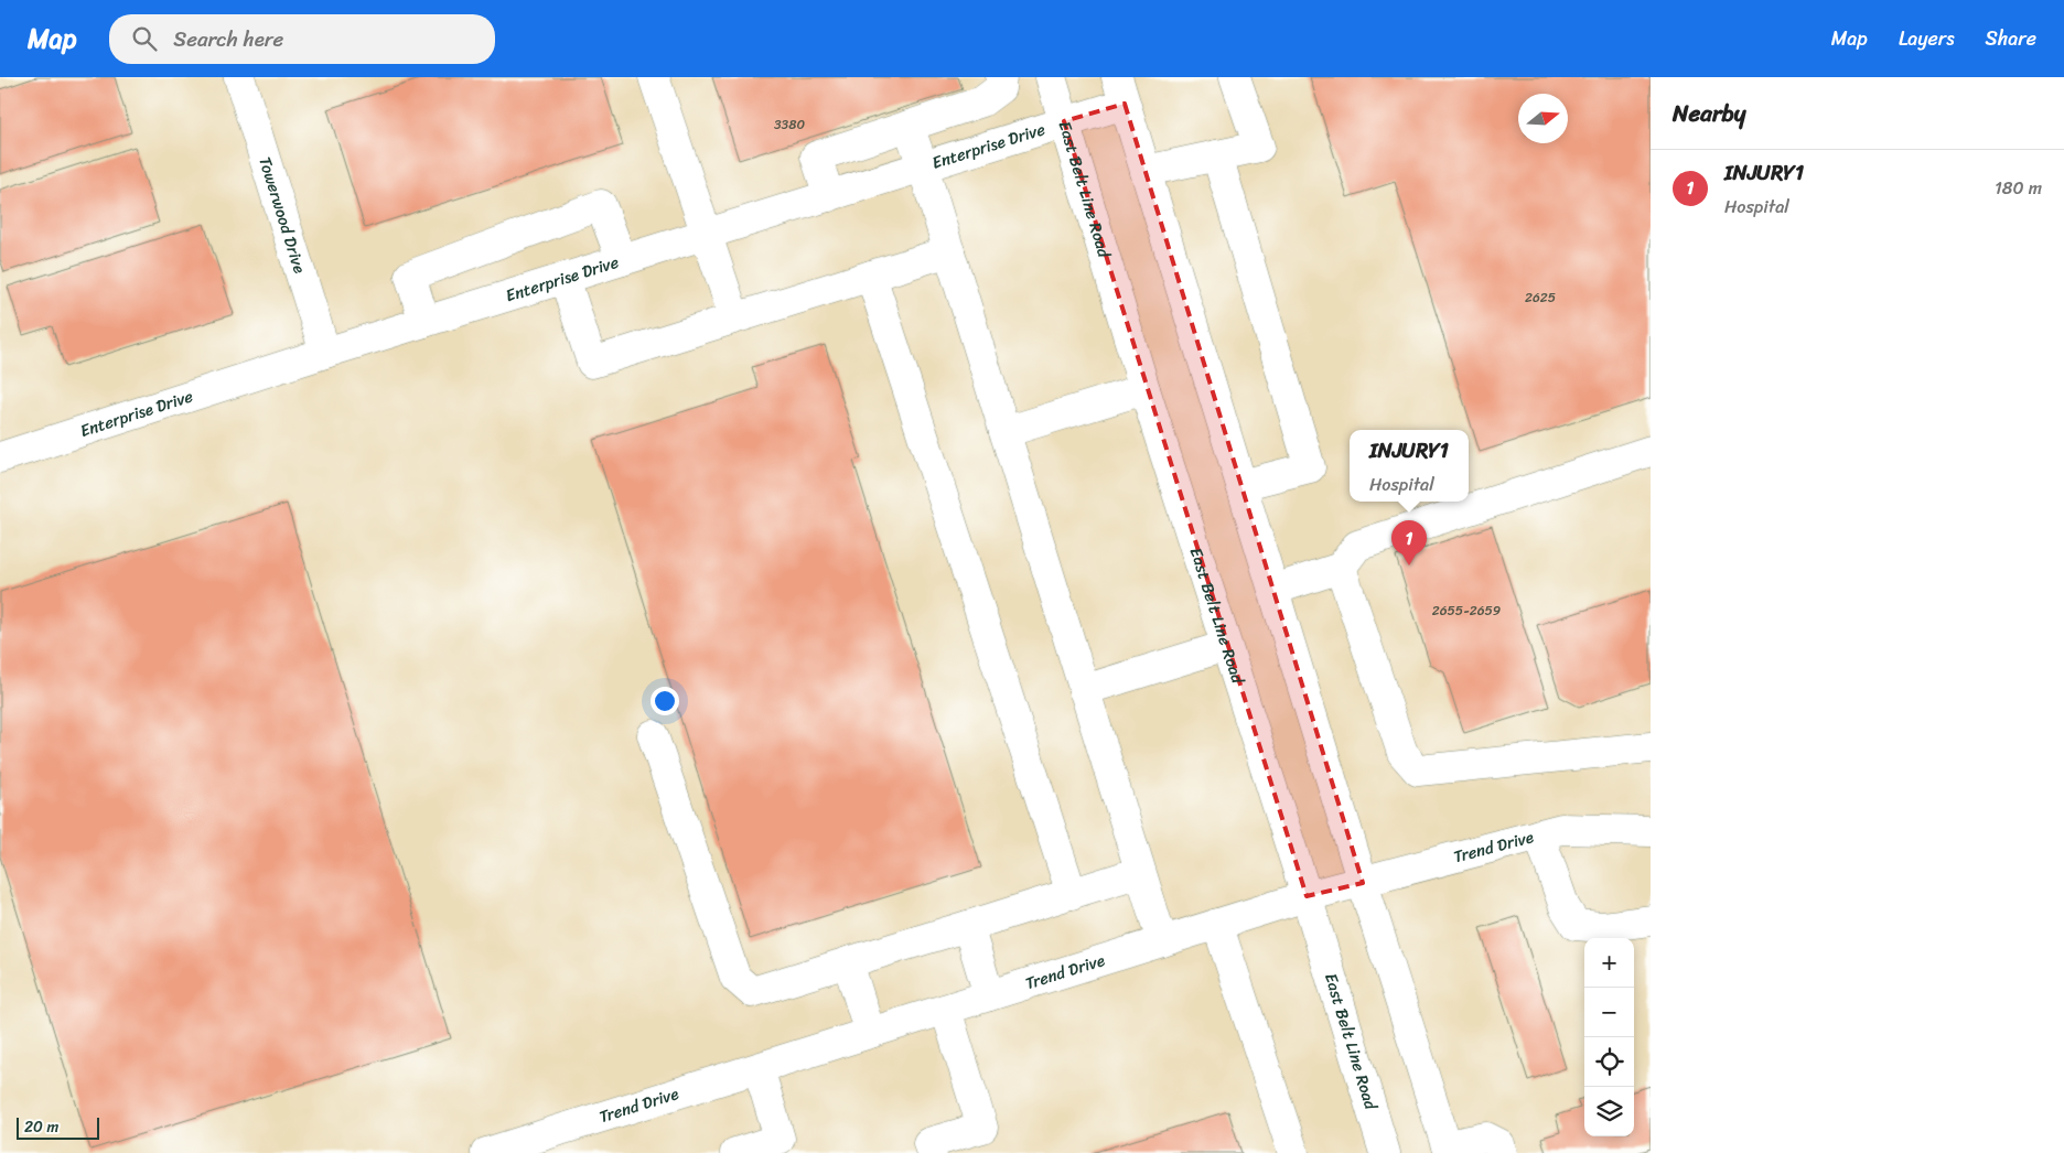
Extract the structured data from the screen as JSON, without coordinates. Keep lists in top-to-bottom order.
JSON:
{
  "streets": {
    "street": [
      "Enterprise Drive",
      "East Belt Line Road",
      "Towerwood Drive",
      "Trend Drive"
    ]
  },
  "crossings": [
    ["Enterprise Drive", "East Belt Line Road"],
    ["Enterprise Drive", "Towerwood Drive"],
    ["East Belt Line Road", "Trend Drive"]
  ],
  "house_numbers": ["3380", "2625", "2655-2659"],
  "scale_bar": "20 m",
  "north": "right",
  "page": {
    "header": "Map",
    "search": "Search here",
    "nav": ["Map", "Layers", "Share"],
    "heading": "Nearby",
    "list": [
      {
        "mark": "1",
        "name": "INJURY1",
        "note": "Hospital",
        "value": "180 m"
      }
    ],
    "popup": ["INJURY1", "Hospital"],
    "pins": "1",
    "map_buttons": ["+", "−"],
    "scale": "20 m"
  }
}
